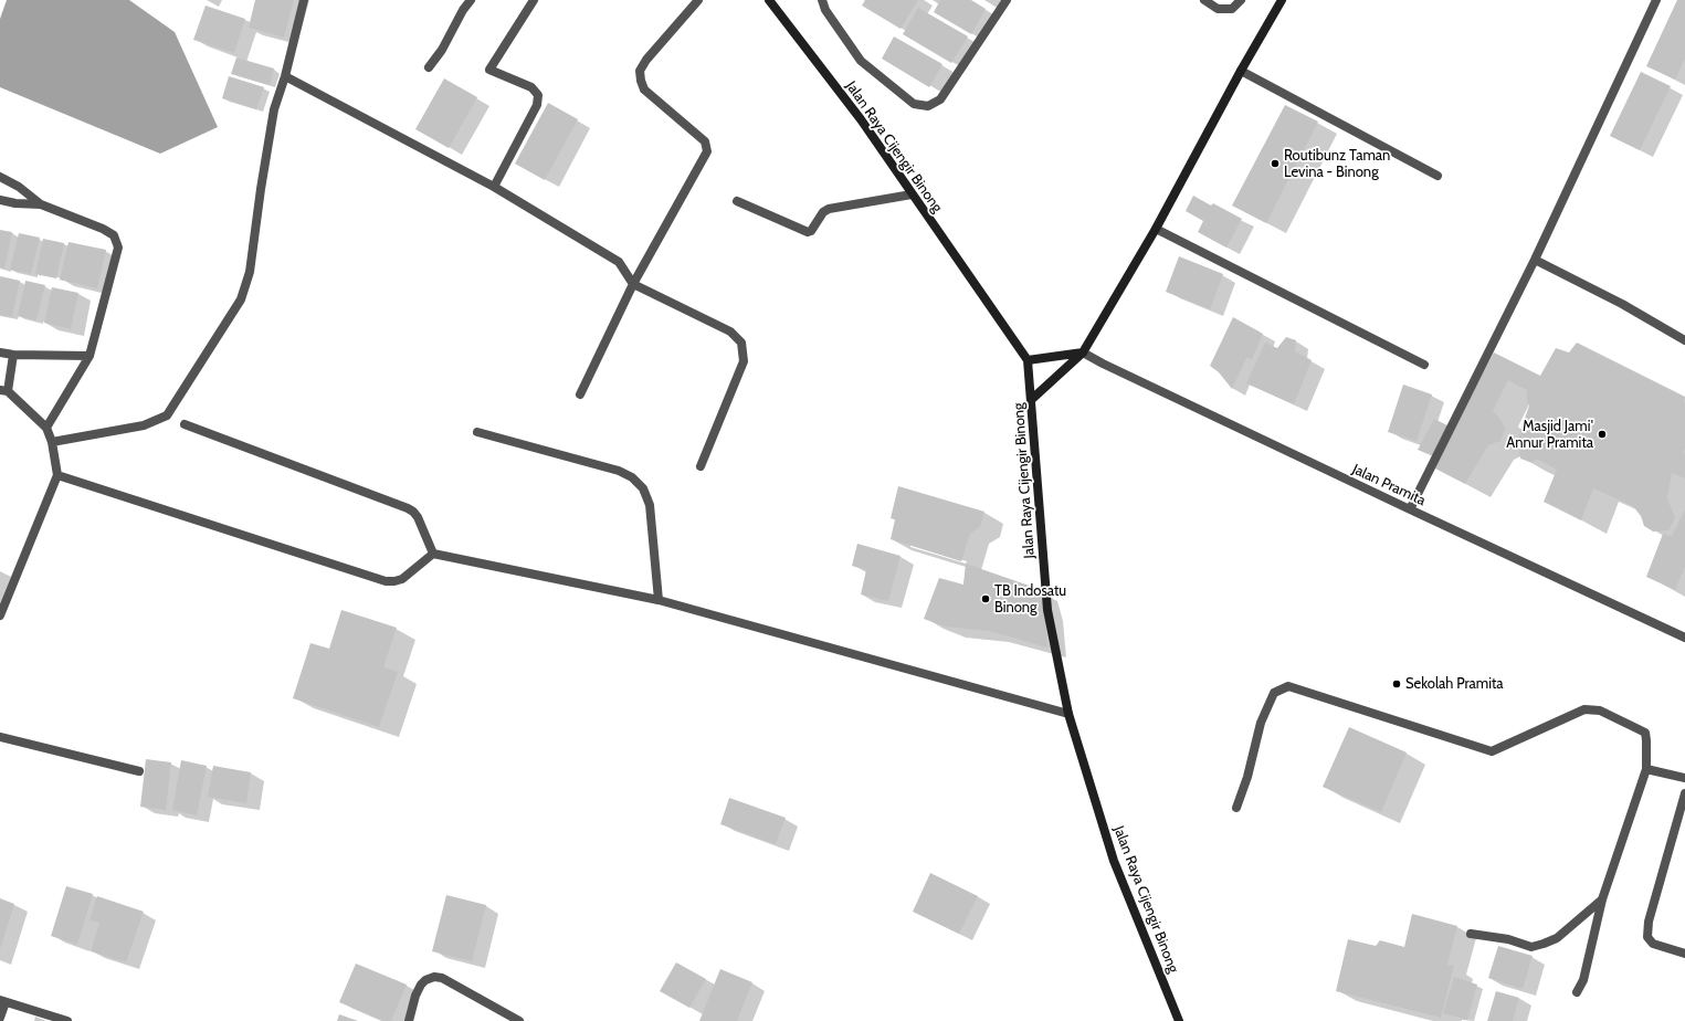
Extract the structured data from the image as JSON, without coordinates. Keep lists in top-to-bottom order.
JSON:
{
  "streets": {
    "street": ["Jalan Raya Cijengir Binong", "Jalan Pramita"]
  },
  "places": [
    "Routibunz Taman Levina - Binong",
    "Masjid Jami' Annur Pramita",
    "TB Indosatu Binong",
    "Sekolah Pramita"
  ]
}
